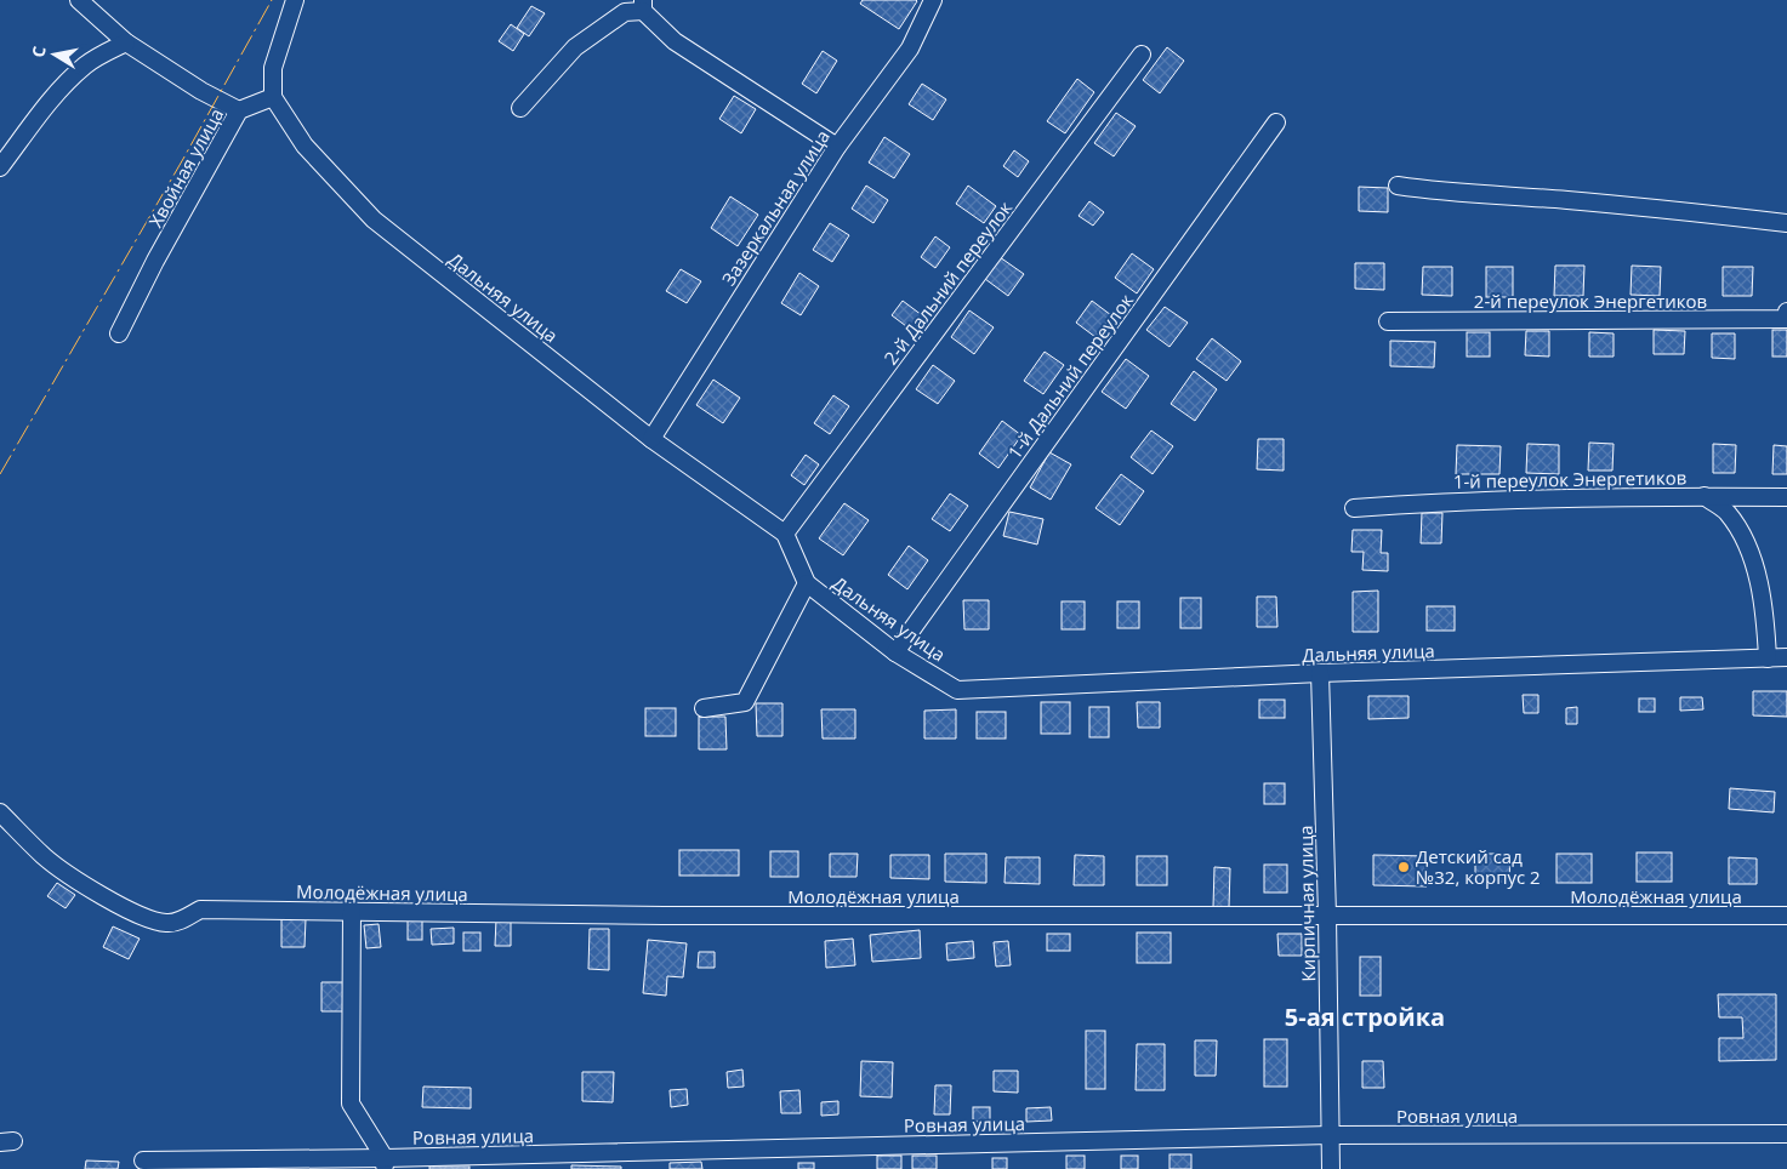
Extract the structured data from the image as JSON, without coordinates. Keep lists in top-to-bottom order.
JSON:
{
  "streets": {
    "street": [
      "Хвойная улица",
      "Зазеркальная улица",
      "2-й Дальний переулок",
      "Дальняя улица",
      "2-й переулок Энергетиков",
      "1-й Дальний переулок",
      "1-й переулок Энергетиков",
      "Молодёжная улица",
      "Кирпичная улица",
      "Ровная улица"
    ]
  },
  "crossings": [
    ["Хвойная улица", "Дальняя улица"],
    ["Зазеркальная улица", "Дальняя улица"],
    ["2-й Дальний переулок", "Дальняя улица"],
    ["Дальняя улица", "1-й Дальний переулок"],
    ["Дальняя улица", "Кирпичная улица"],
    ["Молодёжная улица", "Кирпичная улица"],
    ["Кирпичная улица", "Ровная улица"]
  ],
  "districts": ["5-ая стройка"],
  "places": ["Детский сад №32, корпус 2"],
  "north": "left"
}
